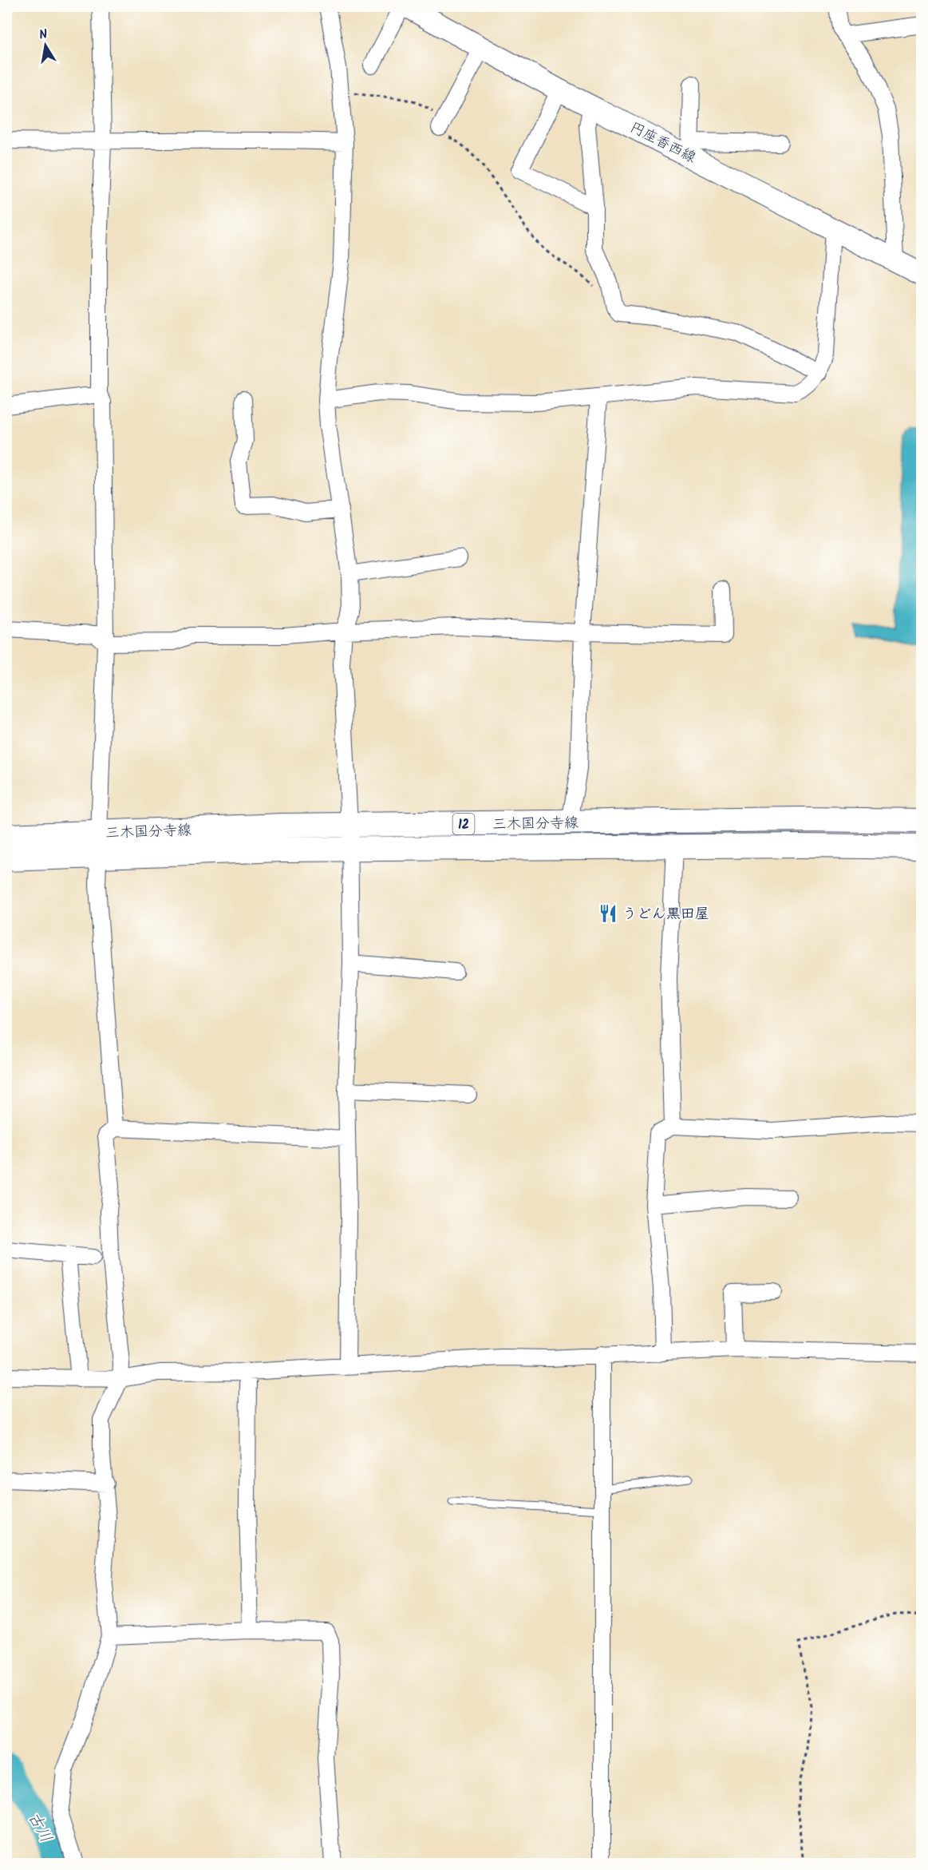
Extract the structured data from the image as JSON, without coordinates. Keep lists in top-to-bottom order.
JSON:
{
  "streets": {
    "main road": ["円座香西線", "三木国分寺線", "12"]
  },
  "water": ["古川"],
  "places": {
    "restaurant": ["うどん黒田屋"]
  },
  "north": "top"
}
